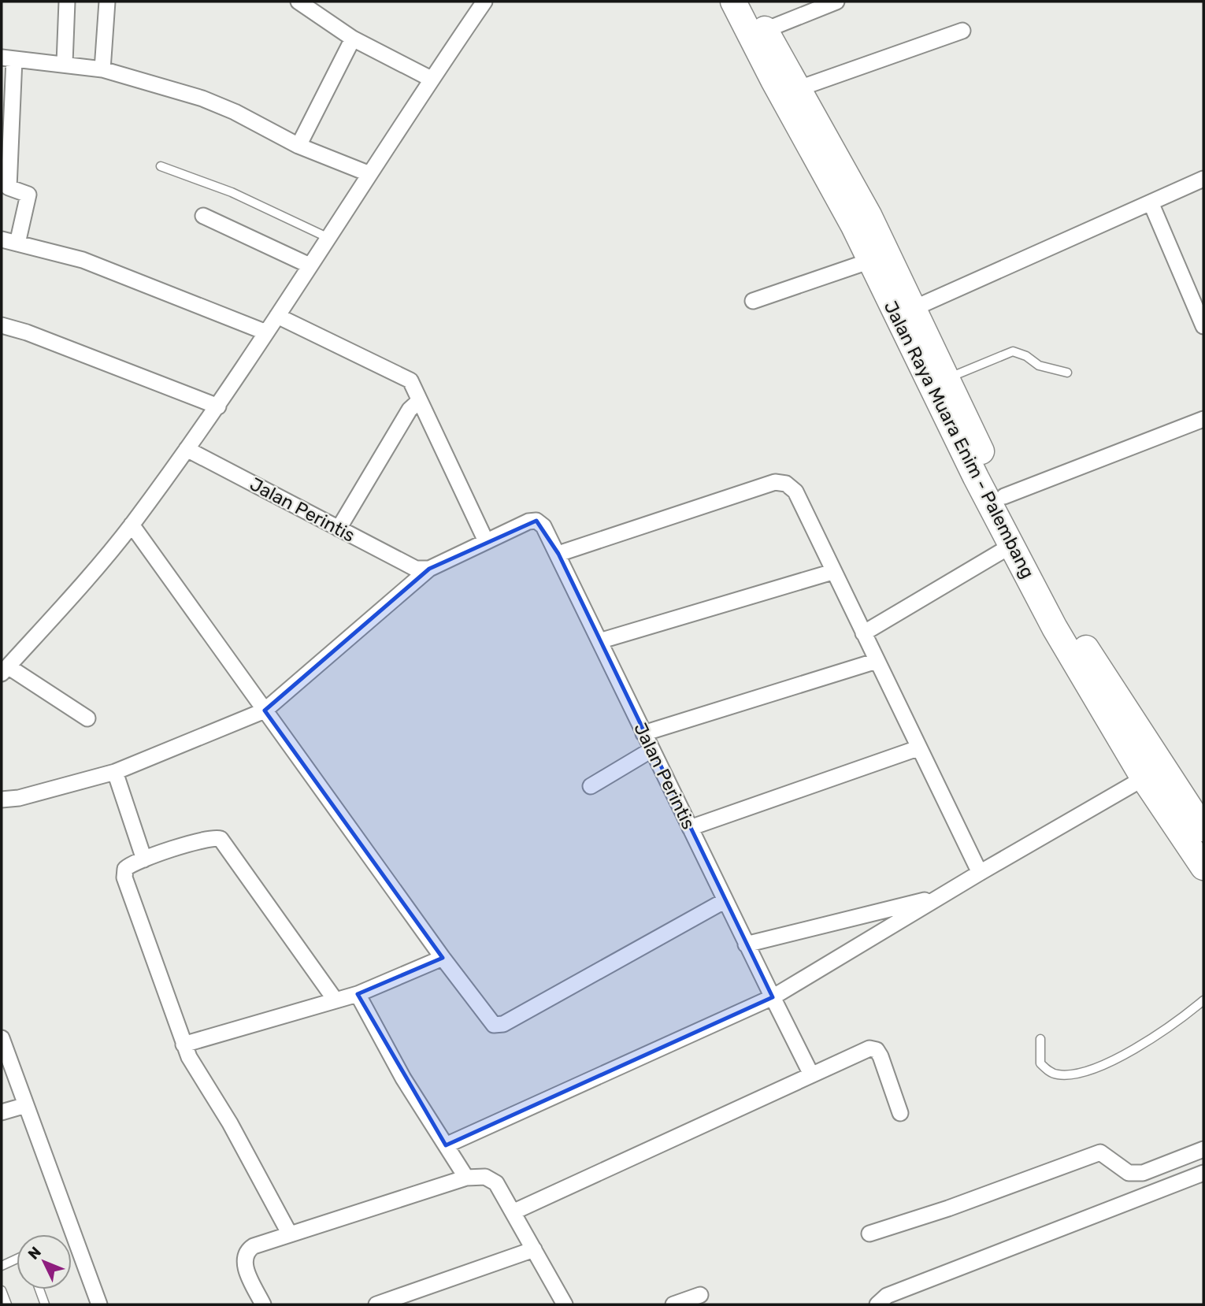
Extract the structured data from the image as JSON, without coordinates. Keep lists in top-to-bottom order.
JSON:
{
  "streets": {
    "main road": ["Jalan Raya Muara Enim - Palembang"],
    "street": ["Jalan Perintis"]
  },
  "north": "top left"
}
